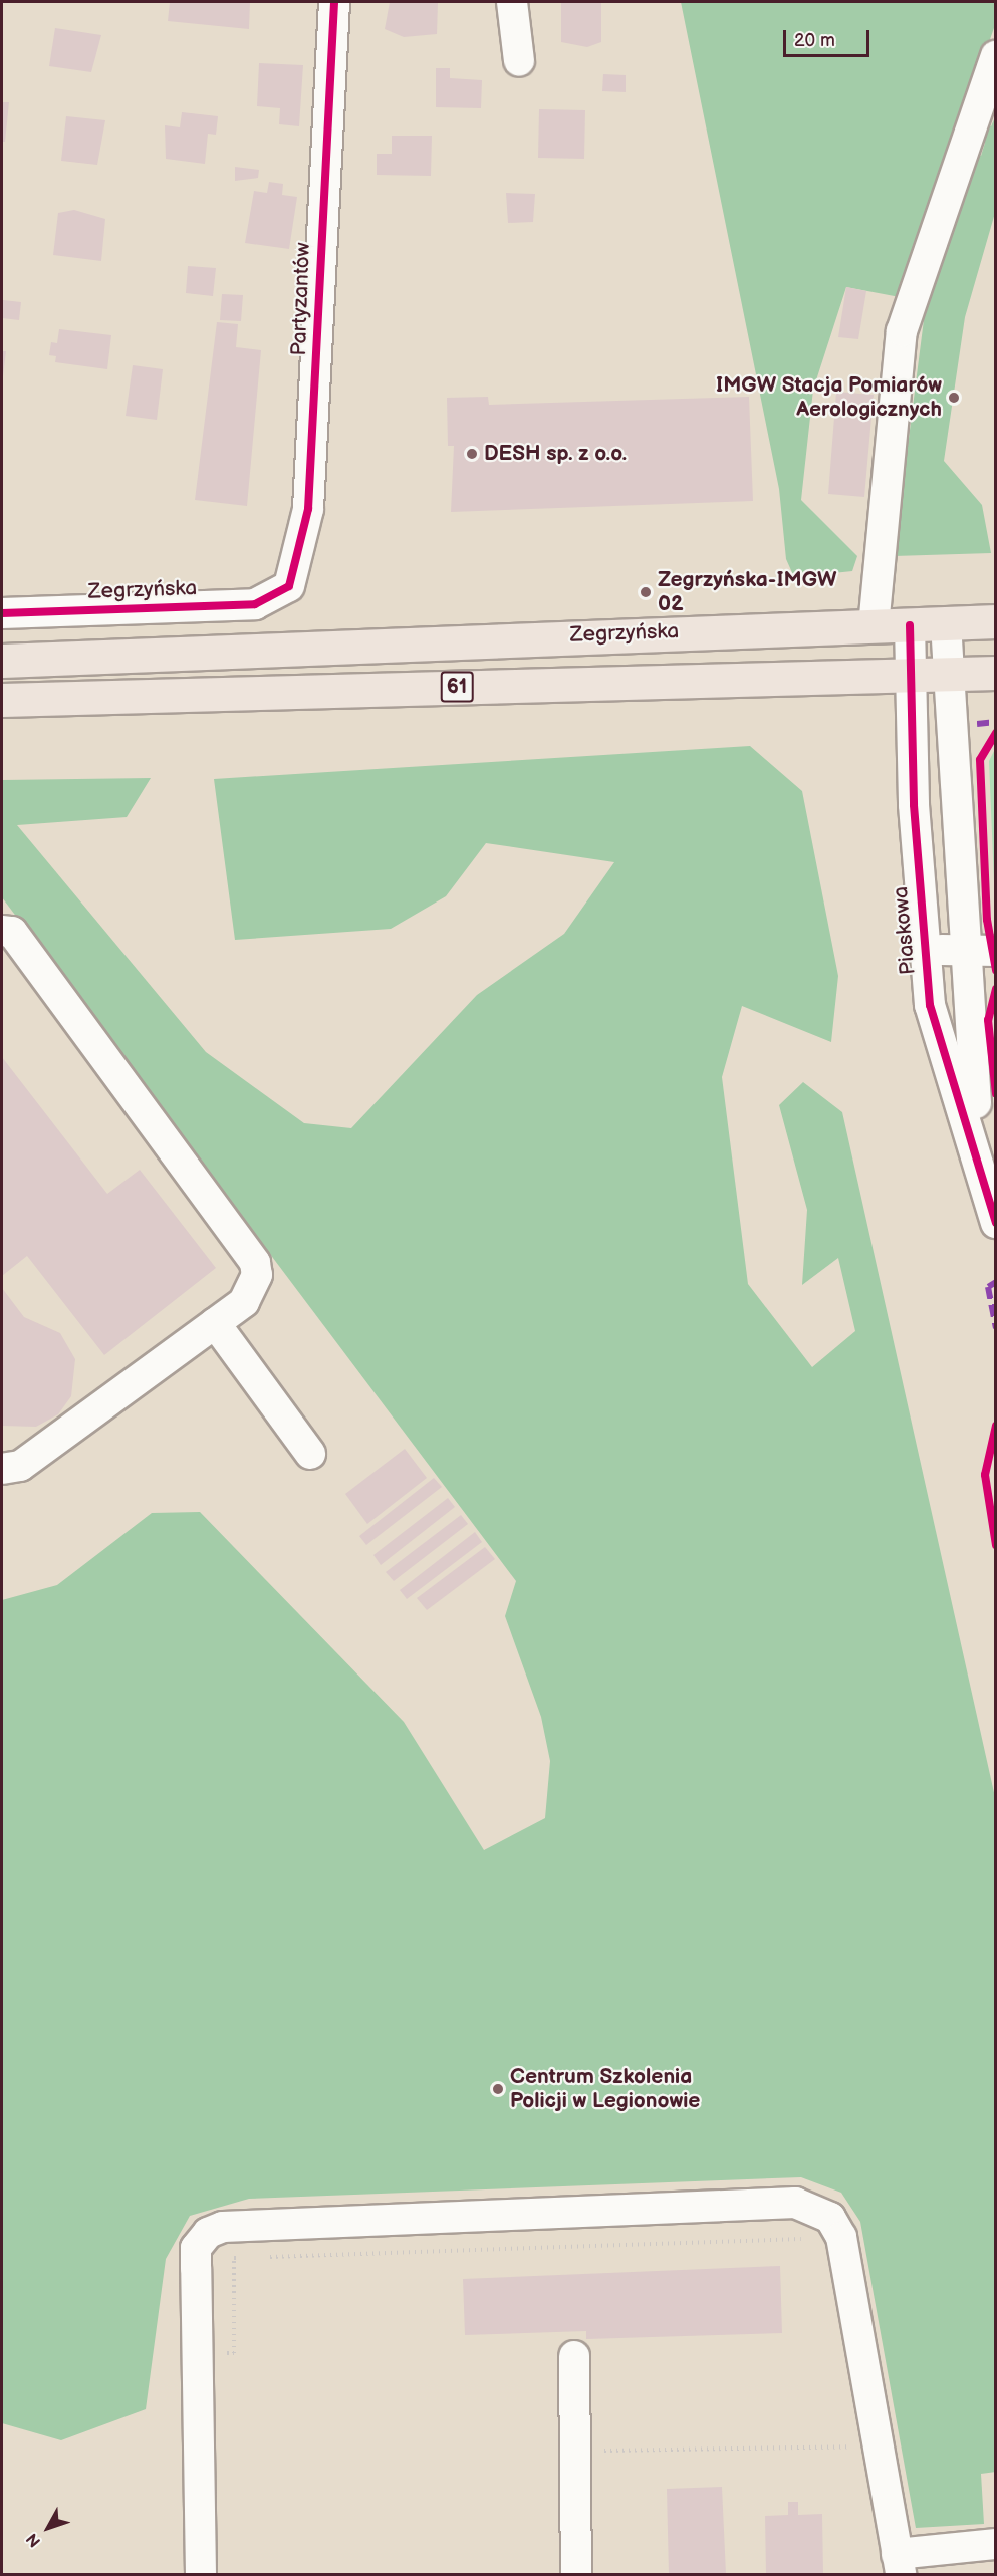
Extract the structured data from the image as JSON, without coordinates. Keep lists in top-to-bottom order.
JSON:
{
  "streets": {
    "main road": ["Zegrzyńska", "61"],
    "street": ["Partyzantów", "Piaskowa"]
  },
  "crossings": [
    ["Partyzantów", "Zegrzyńska"],
    ["Zegrzyńska", "Piaskowa"],
    ["61", "Piaskowa"]
  ],
  "places": [
    "IMGW Stacja Pomiarów Aerologicznych",
    "DESH sp. z o.o.",
    "Zegrzyńska-IMGW 02",
    "Centrum Szkolenia Policji w Legionowie"
  ],
  "scale_bar": "20 m",
  "north": "bottom left"
}
